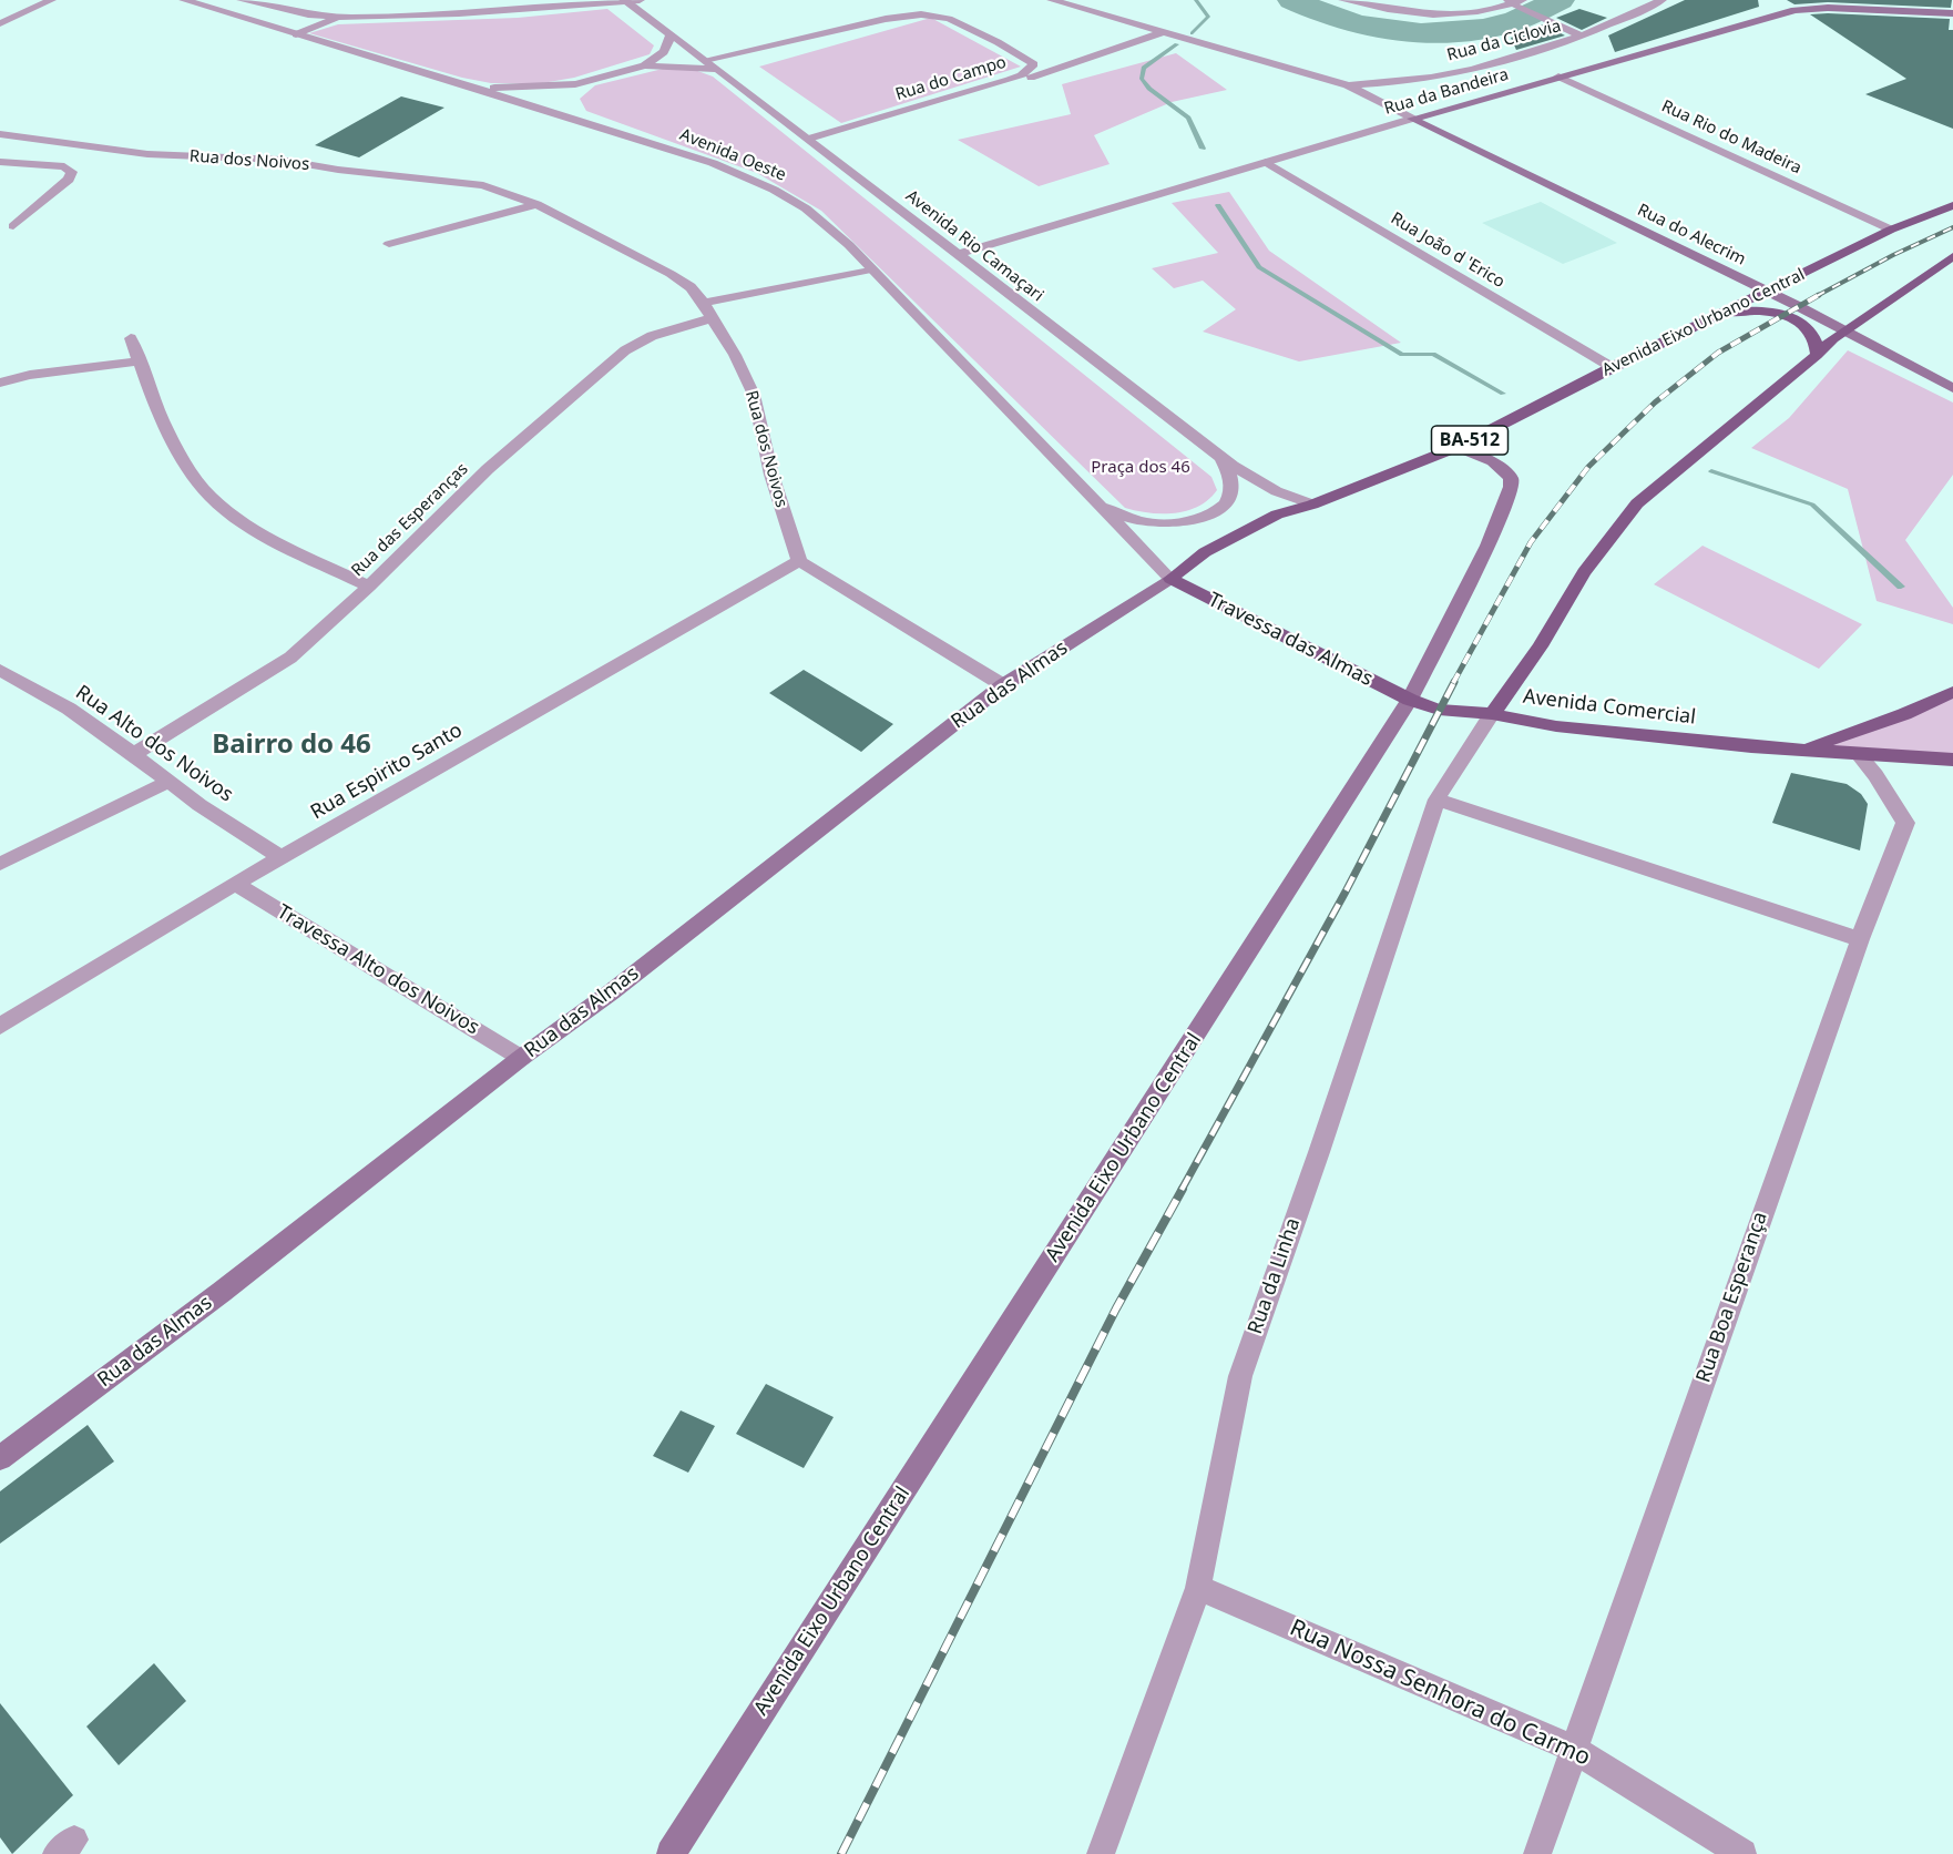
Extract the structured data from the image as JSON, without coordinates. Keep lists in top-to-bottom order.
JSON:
{
  "streets": {
    "main road": [
      "Rua da Bandeira",
      "Rua do Alecrim",
      "Avenida Eixo Urbano Central",
      "BA-512",
      "Travessa das Almas",
      "Rua das Almas",
      "Avenida Comercial"
    ],
    "street": [
      "Rua da Ciclovia",
      "Rua do Campo",
      "Rua Rio do Madeira",
      "Avenida Oeste",
      "Rua dos Noivos",
      "Avenida Rio Camaçari",
      "Rua João d 'Erico",
      "Rua das Esperanças",
      "Rua Alto dos Noivos",
      "Rua Espirito Santo",
      "Travessa Alto dos Noivos",
      "Rua da Linha",
      "Rua Boa Esperança",
      "Rua Nossa Senhora do Carmo"
    ]
  },
  "crossings": [
    ["Rua da Ciclovia", "Rua da Bandeira"],
    ["Rua da Ciclovia", "Rua do Alecrim"],
    ["Rua do Campo", "Avenida Rio Camaçari"],
    ["Rua da Bandeira", "Rua Rio do Madeira"],
    ["Rua da Bandeira", "Rua do Alecrim"],
    ["Rua da Bandeira", "Avenida Rio Camaçari"],
    ["Rua da Bandeira", "Rua João d 'Erico"],
    ["Rua Rio do Madeira", "Avenida Eixo Urbano Central"],
    ["Avenida Oeste", "Avenida Eixo Urbano Central"],
    ["Avenida Oeste", "Travessa das Almas"],
    ["Avenida Oeste", "Rua das Almas"],
    ["Rua dos Noivos", "Rua das Esperanças"],
    ["Rua dos Noivos", "Rua Espirito Santo"],
    ["Rua do Alecrim", "Avenida Eixo Urbano Central"],
    ["Avenida Rio Camaçari", "Avenida Eixo Urbano Central"],
    ["Rua João d 'Erico", "Avenida Eixo Urbano Central"],
    ["Avenida Eixo Urbano Central", "Travessa das Almas"],
    ["Avenida Eixo Urbano Central", "Rua das Almas"],
    ["Avenida Eixo Urbano Central", "Avenida Comercial"],
    ["Rua das Esperanças", "Rua Alto dos Noivos"],
    ["Travessa das Almas", "Rua das Almas"],
    ["Travessa das Almas", "Avenida Comercial"],
    ["Rua das Almas", "Travessa Alto dos Noivos"],
    ["Avenida Comercial", "Rua da Linha"],
    ["Avenida Comercial", "Rua Boa Esperança"],
    ["Rua Alto dos Noivos", "Rua Espirito Santo"],
    ["Rua Espirito Santo", "Travessa Alto dos Noivos"],
    ["Rua da Linha", "Rua Nossa Senhora do Carmo"],
    ["Rua Boa Esperança", "Rua Nossa Senhora do Carmo"]
  ],
  "districts": ["Bairro do 46"],
  "parks": ["Praça dos 46"]
}
